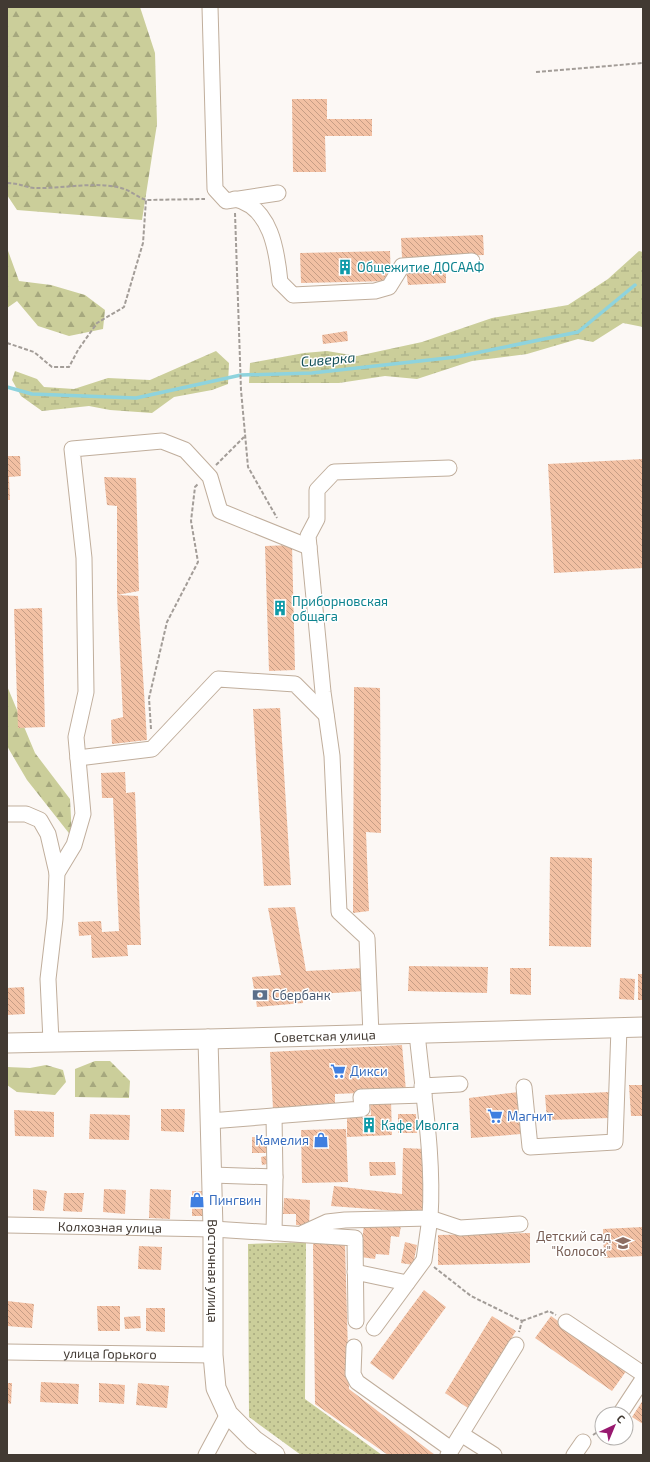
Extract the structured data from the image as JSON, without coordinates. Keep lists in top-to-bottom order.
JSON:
{
  "streets": {
    "main road": ["Советская улица", "Восточная улица"],
    "street": ["Колхозная улица", "улица Горького"]
  },
  "crossings": [
    ["Советская улица", "Восточная улица"],
    ["Колхозная улица", "Восточная улица"],
    ["Восточная улица", "улица Горького"]
  ],
  "water": ["Сиверка"],
  "places": {
    "building": ["Общежитие ДОСААФ", "Приборновская общага", "Кафе Иволга"],
    "bank": ["Сбербанк"],
    "supermarket": ["Дикси", "Магнит"],
    "shop": ["Камелия", "Пингвин"],
    "school or university": ["Детский сад \"Колосок\""]
  },
  "north": "top right"
}
